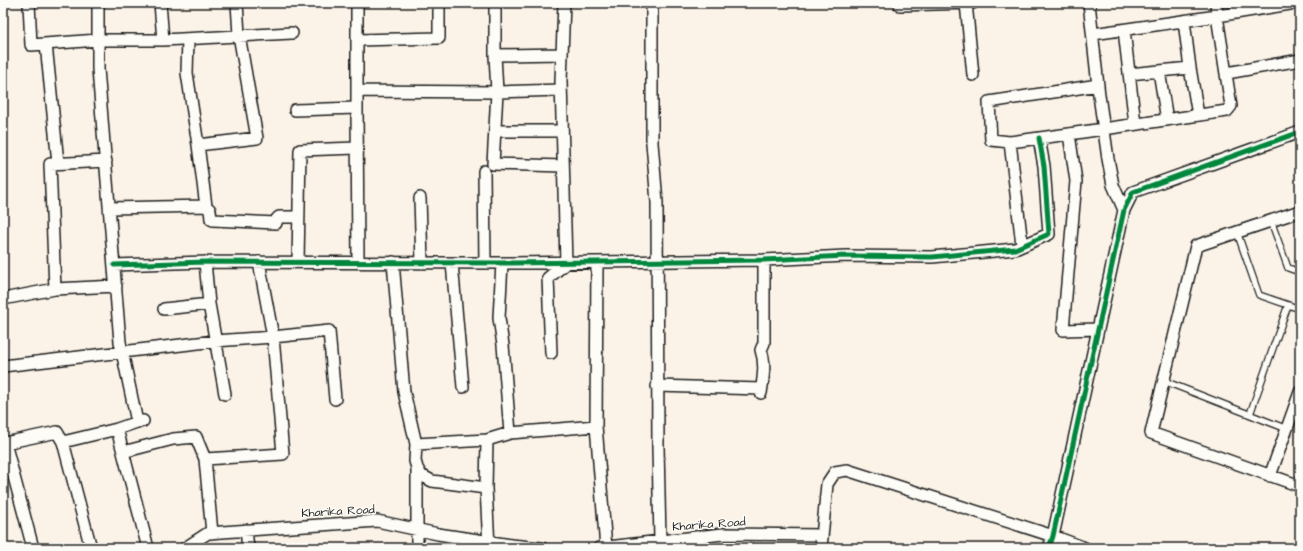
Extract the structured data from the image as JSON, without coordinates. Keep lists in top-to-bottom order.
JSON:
{
  "streets": {
    "street": ["Kharika Road"]
  }
}
